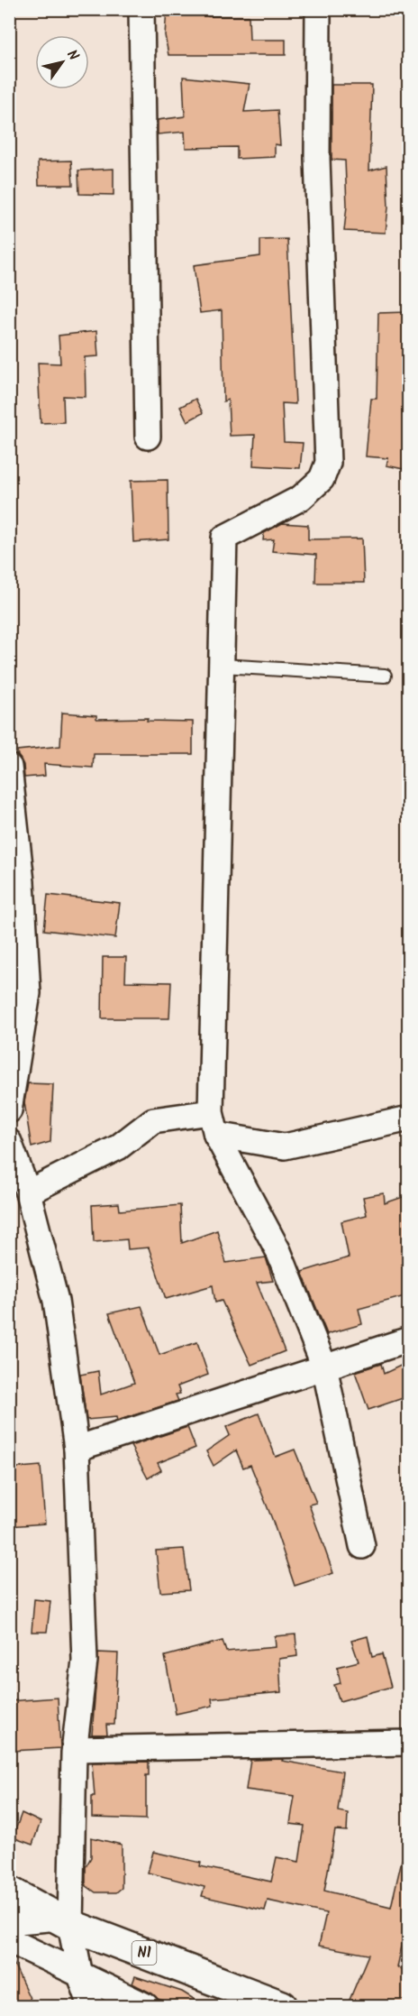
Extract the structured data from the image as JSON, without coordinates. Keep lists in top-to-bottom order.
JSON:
{
  "streets": {
    "highway": ["N1"]
  },
  "north": "top right"
}
